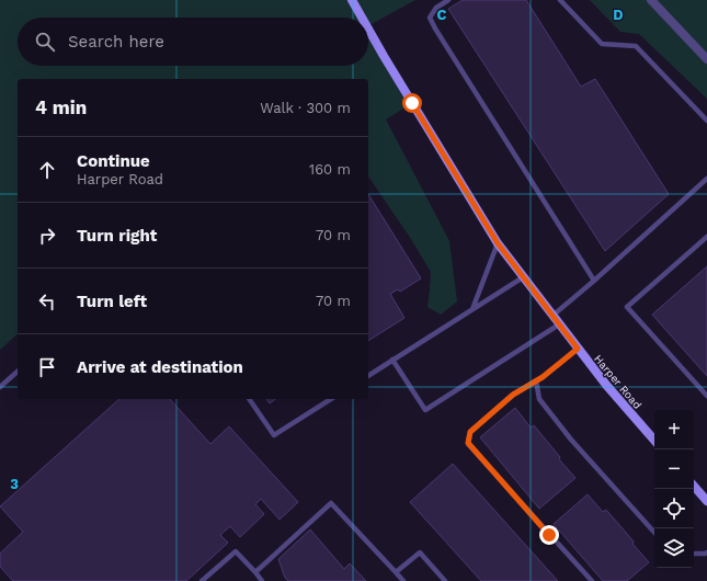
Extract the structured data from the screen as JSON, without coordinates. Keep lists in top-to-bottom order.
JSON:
{
  "streets": {
    "street": ["Harper Road"]
  },
  "page": {
    "search": "Search here",
    "heading": ["4 min", "Walk · 300 m"],
    "list": [
      ["Continue", "Harper Road", "160 m"],
      ["Turn right", "70 m"],
      ["Turn left", "70 m"],
      "Arrive at destination"
    ],
    "map_buttons": ["+", "−"]
  },
  "grid": {
    "columns": ["C", "D"],
    "rows": ["3"]
  }
}
